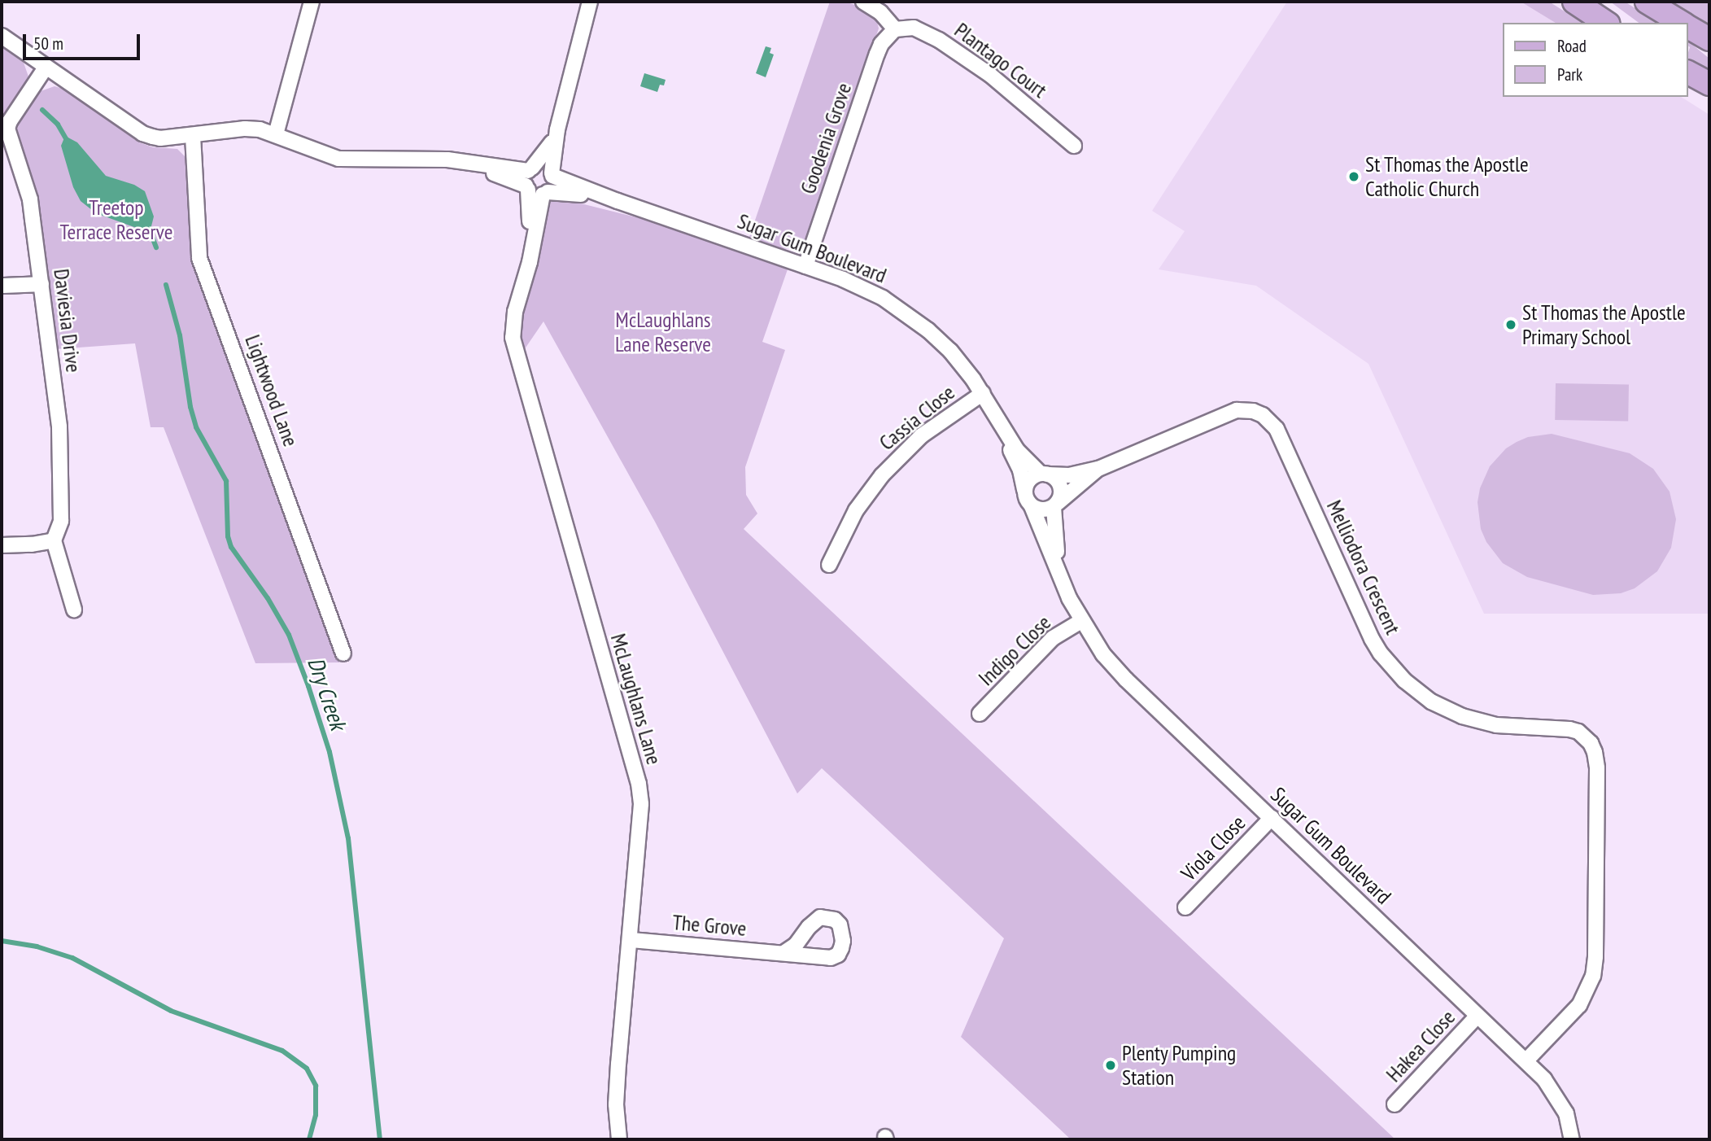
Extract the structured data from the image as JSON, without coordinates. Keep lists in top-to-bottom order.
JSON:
{
  "streets": {
    "street": [
      "Plantago Court",
      "Goodenia Grove",
      "Sugar Gum Boulevard",
      "Daviesia Drive",
      "Lightwood Lane",
      "Cassia Close",
      "Melliodora Crescent",
      "Indigo Close",
      "McLaughlans Lane",
      "Viola Close",
      "The Grove",
      "Hakea Close"
    ]
  },
  "crossings": [
    ["Plantago Court", "Goodenia Grove"],
    ["Goodenia Grove", "Sugar Gum Boulevard"],
    ["Sugar Gum Boulevard", "Cassia Close"],
    ["Sugar Gum Boulevard", "Melliodora Crescent"],
    ["Sugar Gum Boulevard", "Indigo Close"],
    ["Sugar Gum Boulevard", "McLaughlans Lane"],
    ["Sugar Gum Boulevard", "Viola Close"],
    ["Sugar Gum Boulevard", "Hakea Close"],
    ["McLaughlans Lane", "The Grove"]
  ],
  "water": ["Dry Creek"],
  "parks": ["Treetop Terrace Reserve", "McLaughlans Lane Reserve"],
  "places": ["St Thomas the Apostle Catholic Church", "St Thomas the Apostle Primary School", "Plenty Pumping Station"],
  "legend": ["Road", "Park"],
  "scale_bar": "50 m"
}
